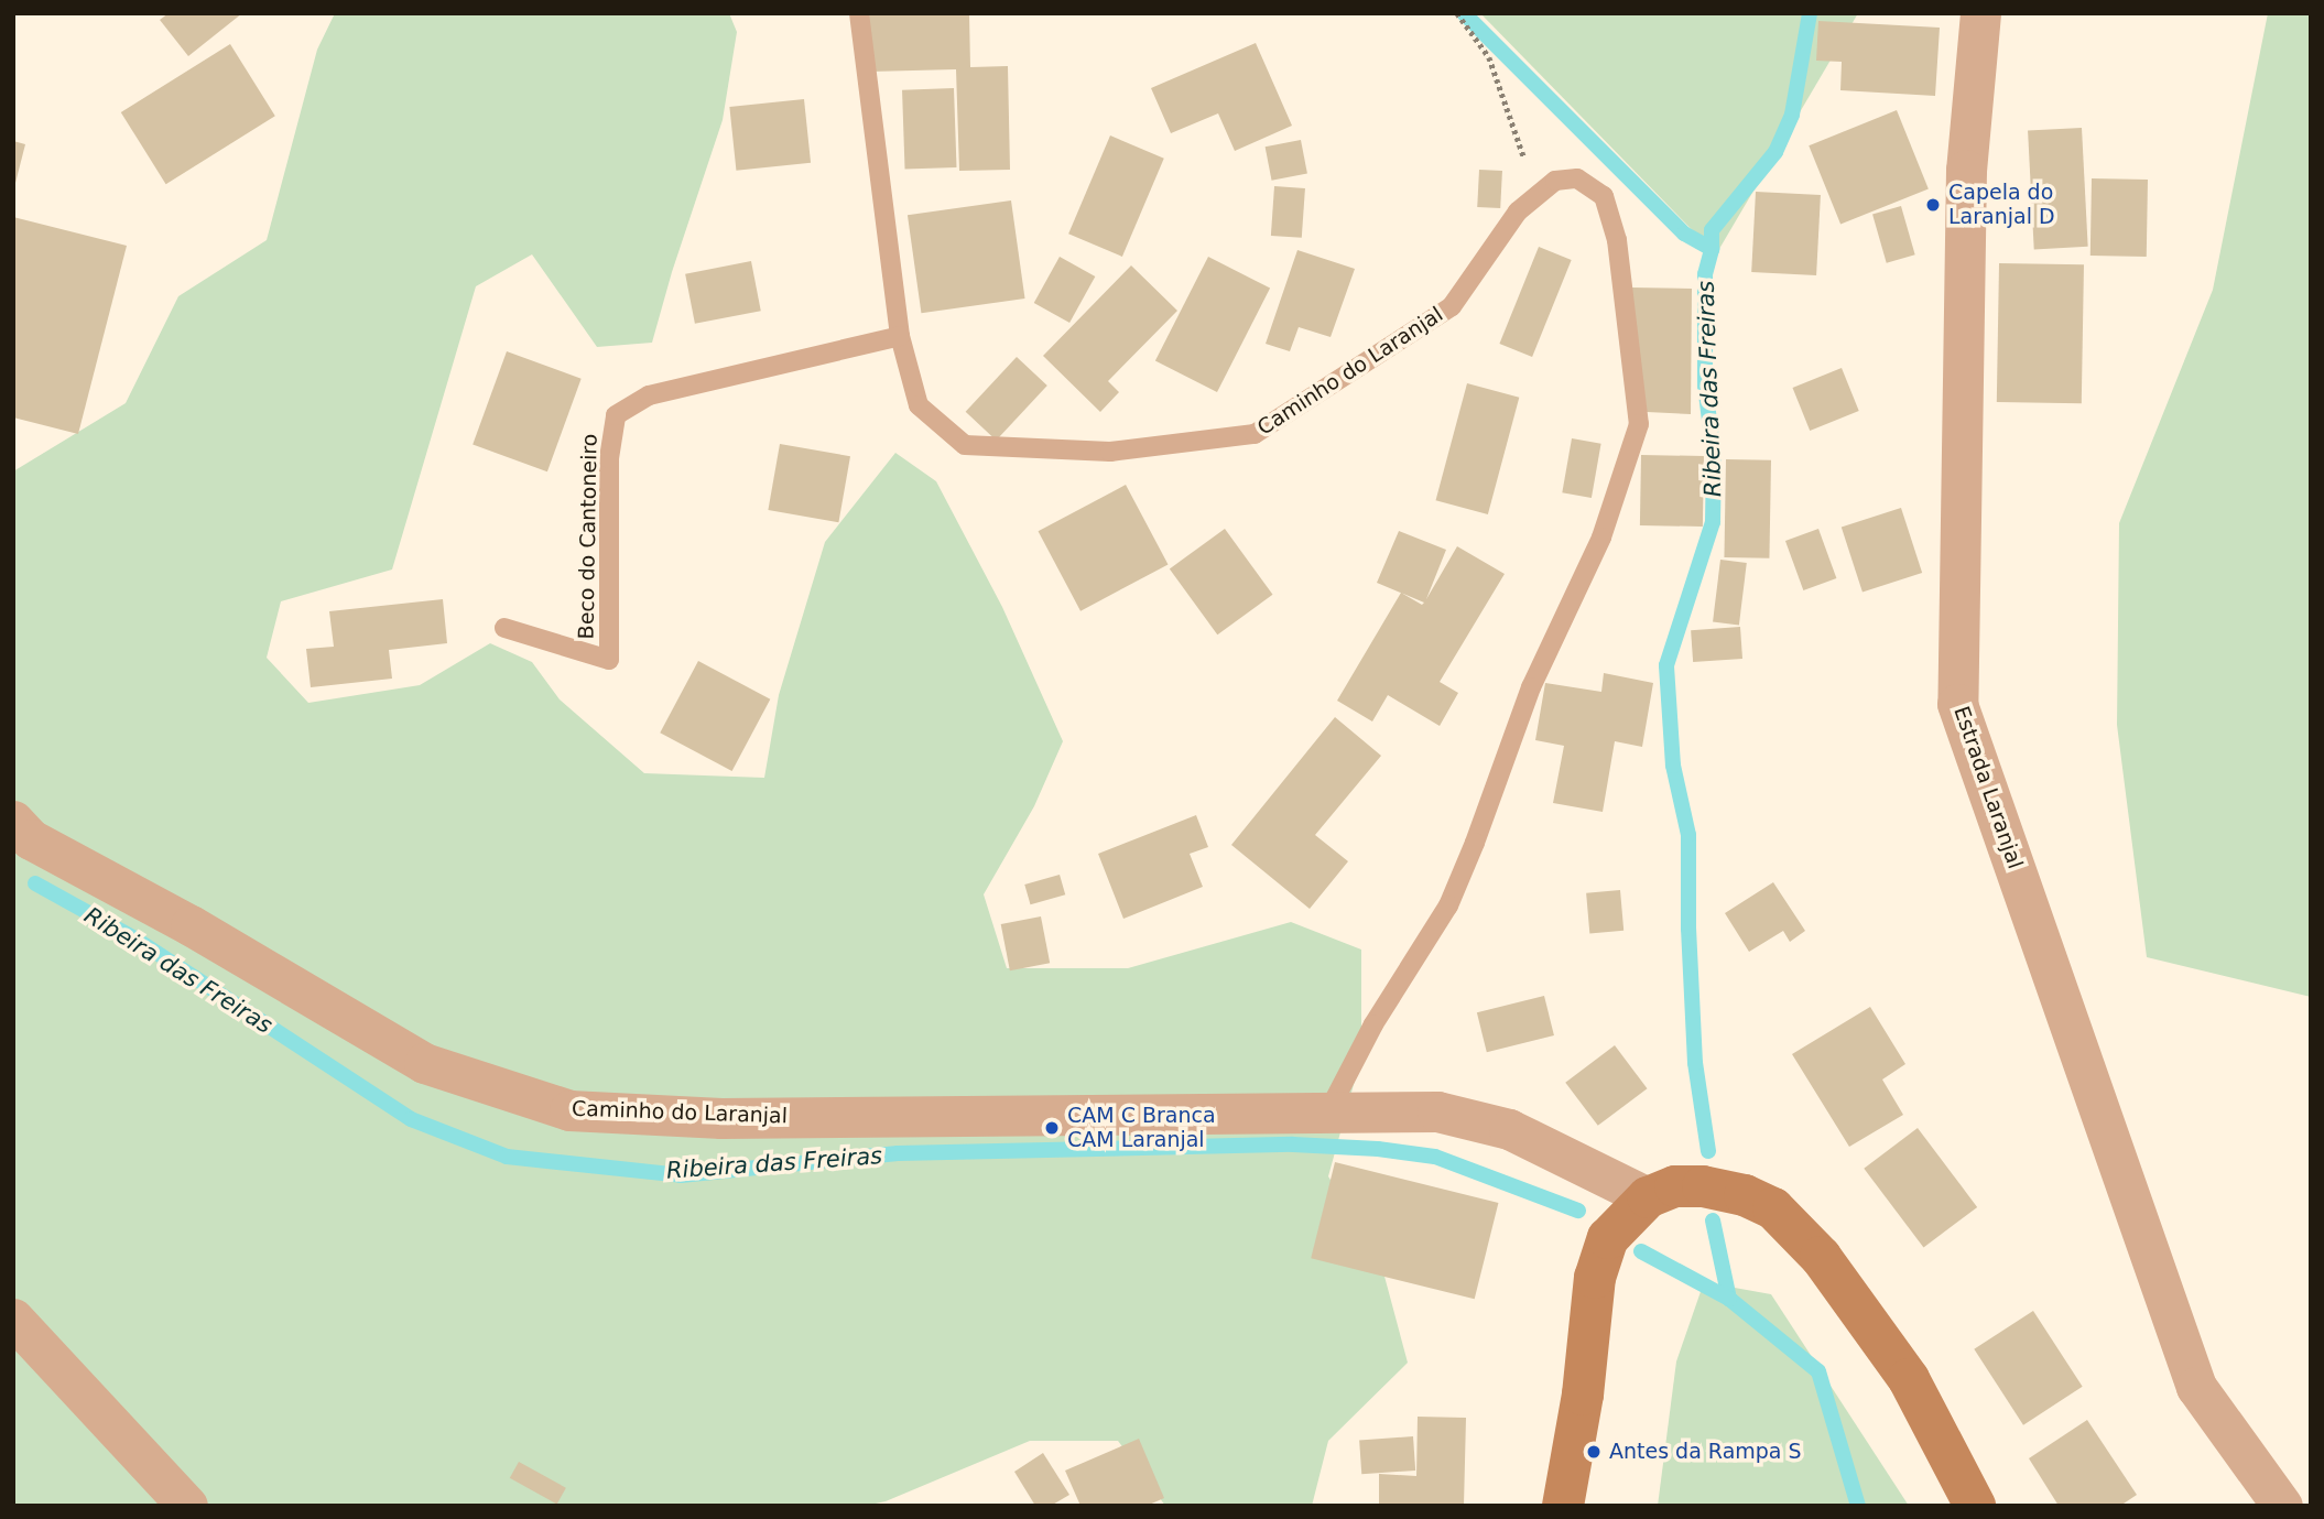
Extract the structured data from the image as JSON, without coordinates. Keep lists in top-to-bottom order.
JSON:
{
  "streets": {
    "street": ["Caminho do Laranjal", "Estrada Laranjal"],
    "lane": ["Beco do Cantoneiro"]
  },
  "crossings": [
    ["Caminho do Laranjal", "Beco do Cantoneiro"]
  ],
  "water": ["Ribeira das Freiras"],
  "places": ["Capela do Laranjal D", "CAM C Branca CAM Laranjal", "Antes da Rampa S"]
}
